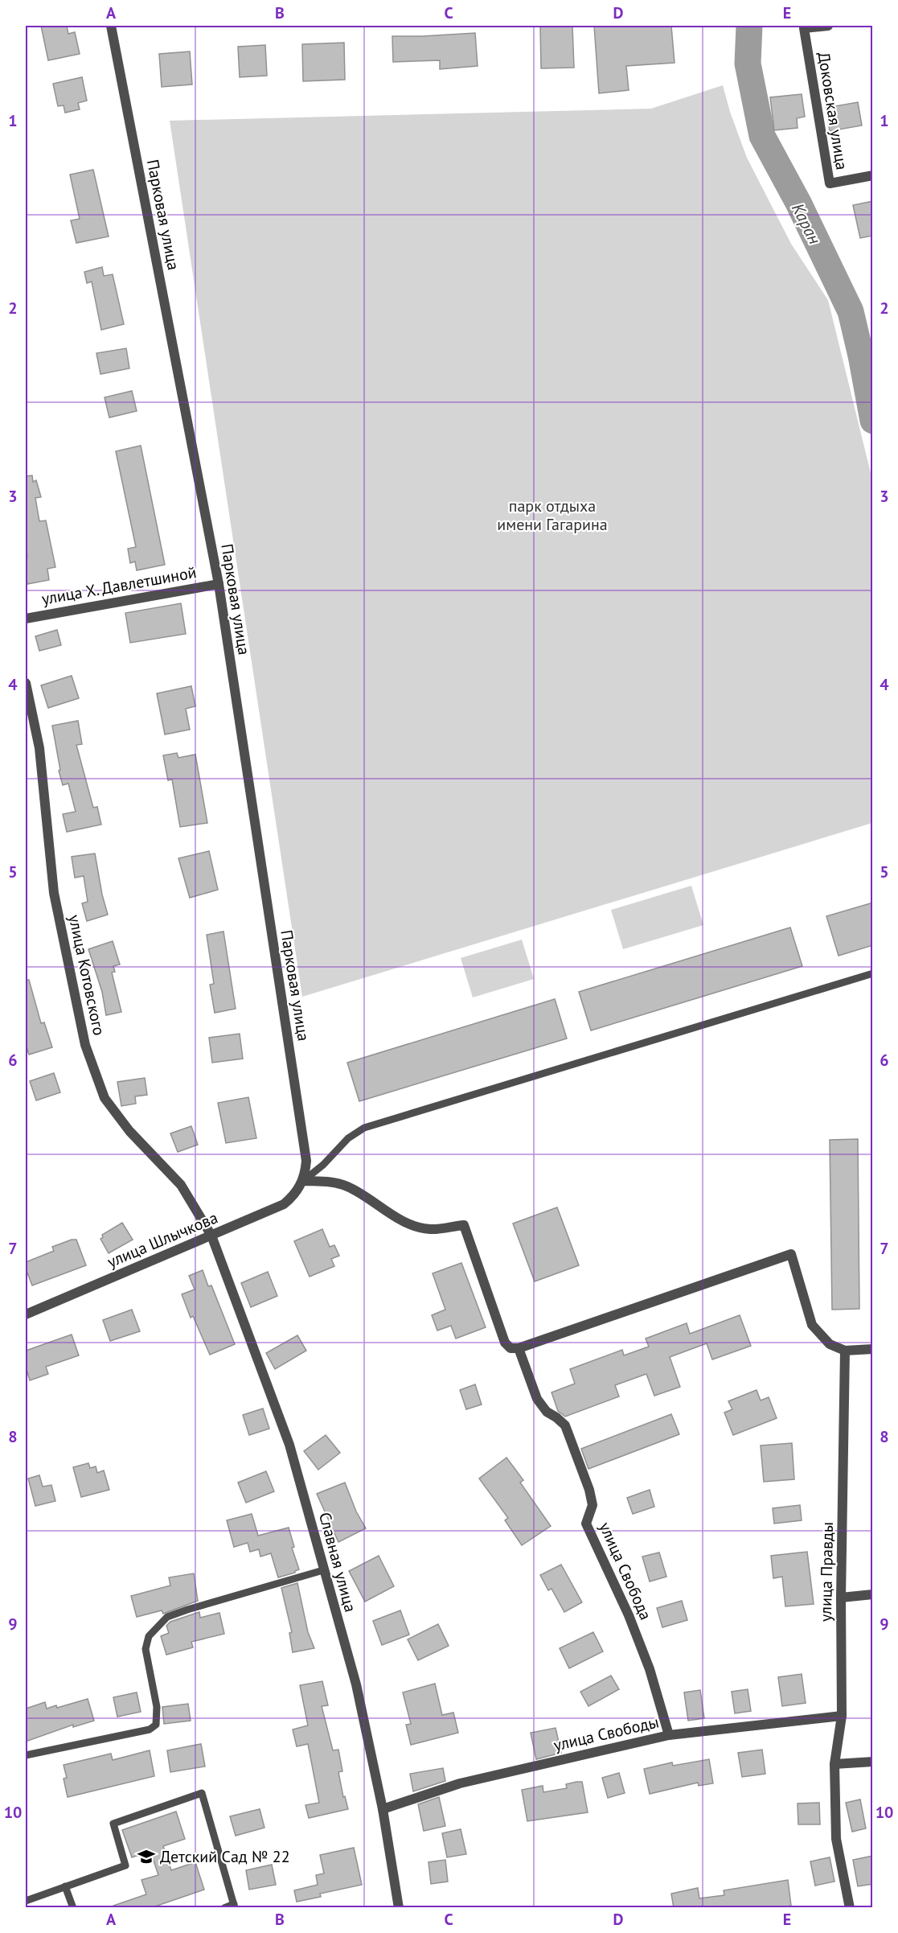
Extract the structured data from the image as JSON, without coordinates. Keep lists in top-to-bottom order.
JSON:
{
  "streets": {
    "street": [
      "Доковская улица",
      "Парковая улица",
      "улица Х. Давлетшиной",
      "улица Котовского",
      "улица Шлычкова",
      "Славная улица",
      "улица Свобода",
      "улица Правды",
      "улица Свободы"
    ]
  },
  "crossings": [
    ["Парковая улица", "улица Х. Давлетшиной"],
    ["Парковая улица", "улица Шлычкова"],
    ["улица Котовского", "улица Шлычкова"],
    ["улица Котовского", "Славная улица"],
    ["улица Шлычкова", "Славная улица"],
    ["Славная улица", "улица Свободы"],
    ["улица Свобода", "улица Свободы"],
    ["улица Правды", "улица Свободы"]
  ],
  "water": ["Каран"],
  "parks": ["парк отдыха имени Гагарина"],
  "places": {
    "school or university": ["Детский Сад № 22"]
  },
  "grid": {
    "columns": [
      "A",
      "B",
      "C",
      "D",
      "E"
    ],
    "rows": [
      "1",
      "2",
      "3",
      "4",
      "5",
      "6",
      "7",
      "8",
      "9",
      "10"
    ]
  }
}
